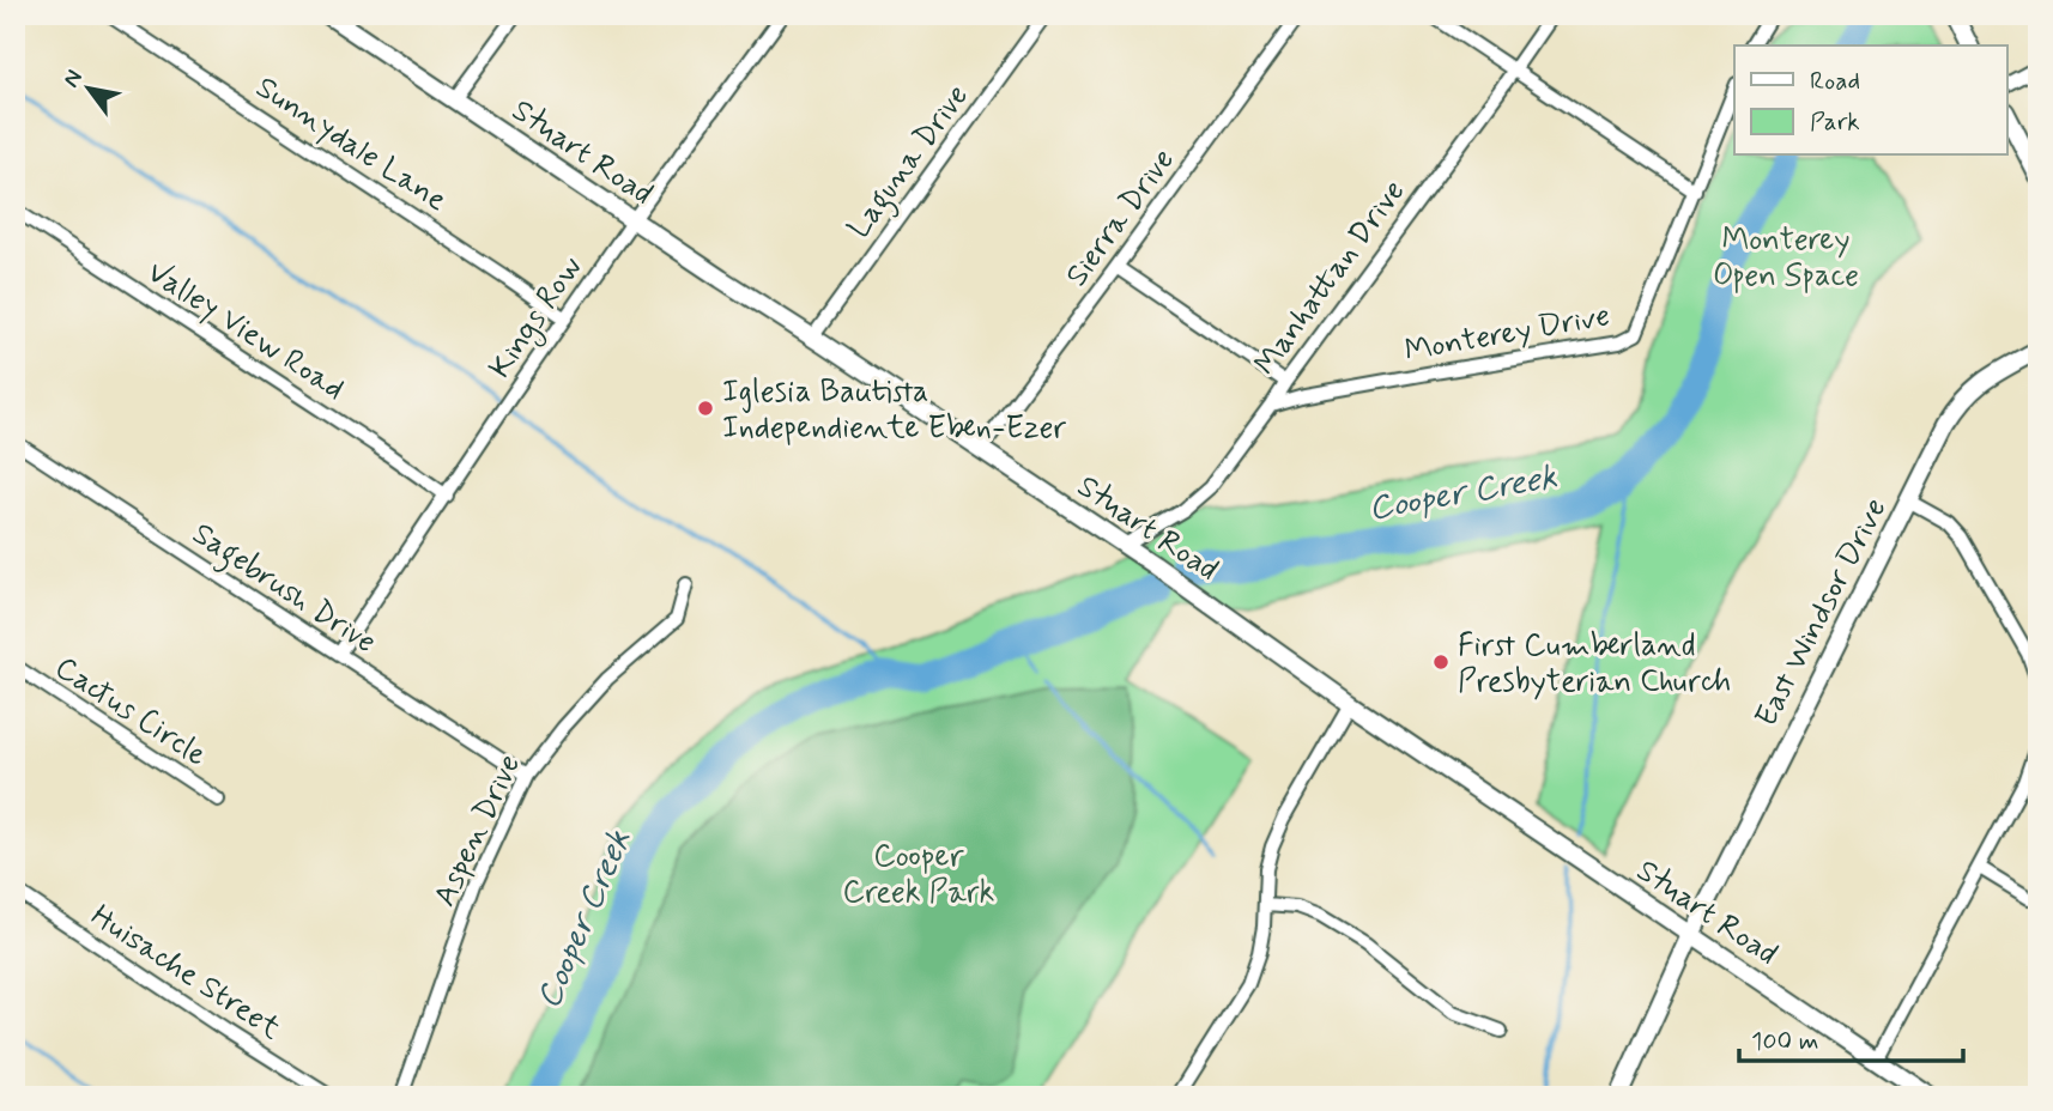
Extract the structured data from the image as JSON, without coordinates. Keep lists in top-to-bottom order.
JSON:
{
  "streets": {
    "street": [
      "Sunnydale Lane",
      "Stuart Road",
      "Laguna Drive",
      "Sierra Drive",
      "Manhattan Drive",
      "Kings Row",
      "Valley View Road",
      "Monterey Drive",
      "Sagebrush Drive",
      "East Windsor Drive",
      "Cactus Circle",
      "Aspen Drive",
      "Huisache Street"
    ]
  },
  "crossings": [
    ["Sunnydale Lane", "Kings Row"],
    ["Stuart Road", "Laguna Drive"],
    ["Stuart Road", "Sierra Drive"],
    ["Stuart Road", "Manhattan Drive"],
    ["Stuart Road", "Kings Row"],
    ["Stuart Road", "East Windsor Drive"],
    ["Manhattan Drive", "Monterey Drive"],
    ["Kings Row", "Valley View Road"],
    ["Kings Row", "Sagebrush Drive"],
    ["Sagebrush Drive", "Aspen Drive"]
  ],
  "water": ["Cooper Creek"],
  "parks": ["Monterey Open Space", "Cooper Creek Park"],
  "places": ["Iglesia Bautista Independiente Eben-Ezer", "First Cumberland Presbyterian Church"],
  "legend": ["Road", "Park"],
  "scale_bar": "100 m",
  "north": "top left"
}
